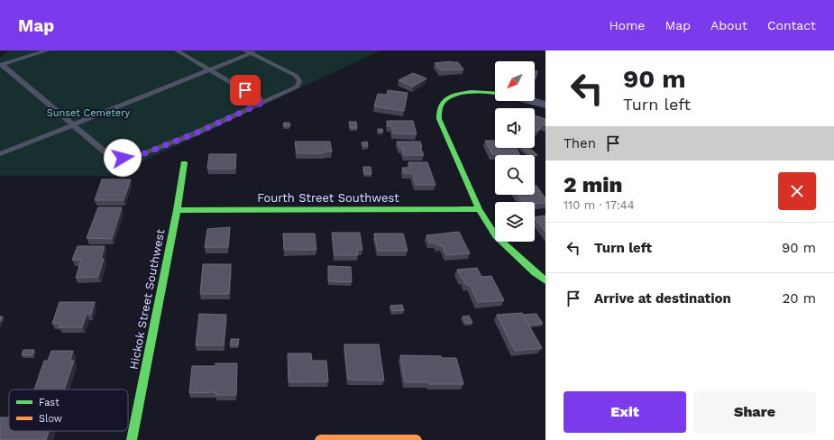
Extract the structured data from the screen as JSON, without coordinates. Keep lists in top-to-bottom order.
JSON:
{
  "streets": {
    "street": ["Fourth Street Southwest", "Hickok Street Southwest"]
  },
  "crossings": [
    ["Fourth Street Southwest", "Hickok Street Southwest"]
  ],
  "parks": ["Sunset Cemetery"],
  "legend": ["Fast", "Slow"],
  "north": "bottom left",
  "page": {
    "header": "Map",
    "nav": [
      "Home",
      "Map",
      "About",
      "Contact"
    ],
    "turn": ["90 m", "Turn left"],
    "then": "Then",
    "heading": ["2 min", "110 m · 17:44"],
    "list": [
      {
        "name": "Turn left",
        "value": "90 m"
      },
      {
        "name": "Arrive at destination",
        "value": "20 m"
      }
    ],
    "buttons": ["Exit", "Share"]
  }
}
